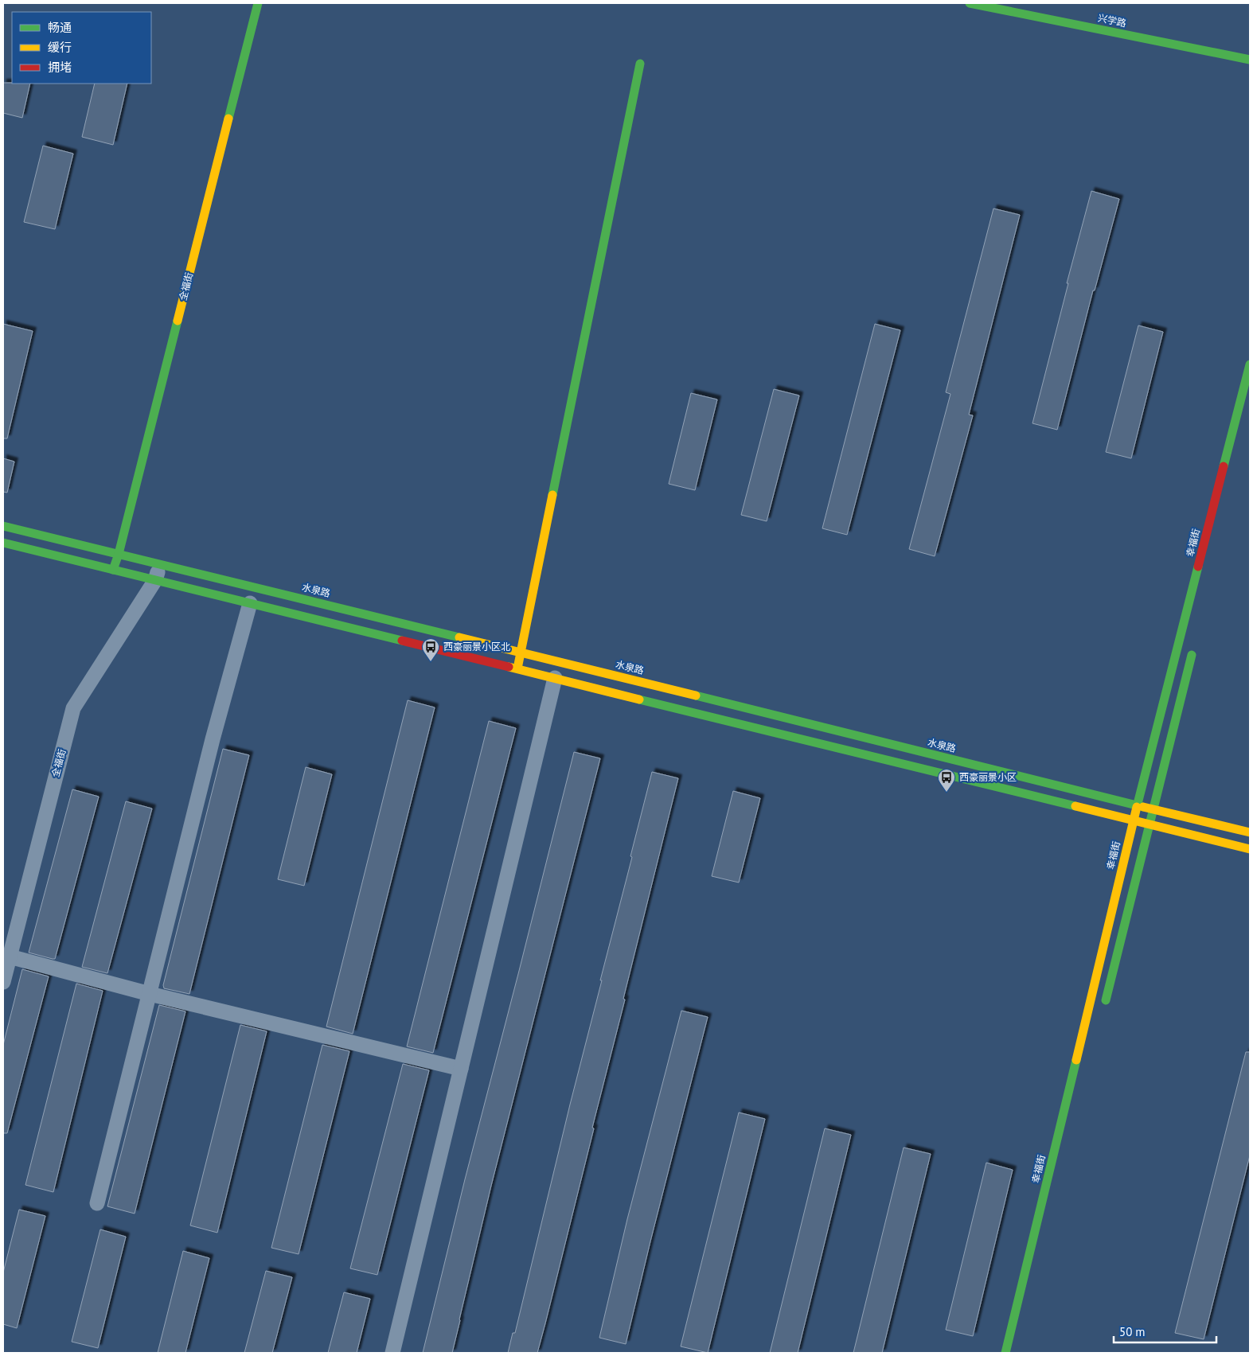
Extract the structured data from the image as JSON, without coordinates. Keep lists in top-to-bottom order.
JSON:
{
  "streets": {
    "main road": [
      "兴学路",
      "全福街",
      "幸福街",
      "水泉路"
    ]
  },
  "crossings": [
    ["全福街", "水泉路"],
    ["幸福街", "水泉路"]
  ],
  "places": {
    "bus stop": ["西豪丽景小区北", "西豪丽景小区"]
  },
  "legend": ["畅通", "缓行", "拥堵"],
  "scale_bar": "50 m"
}
